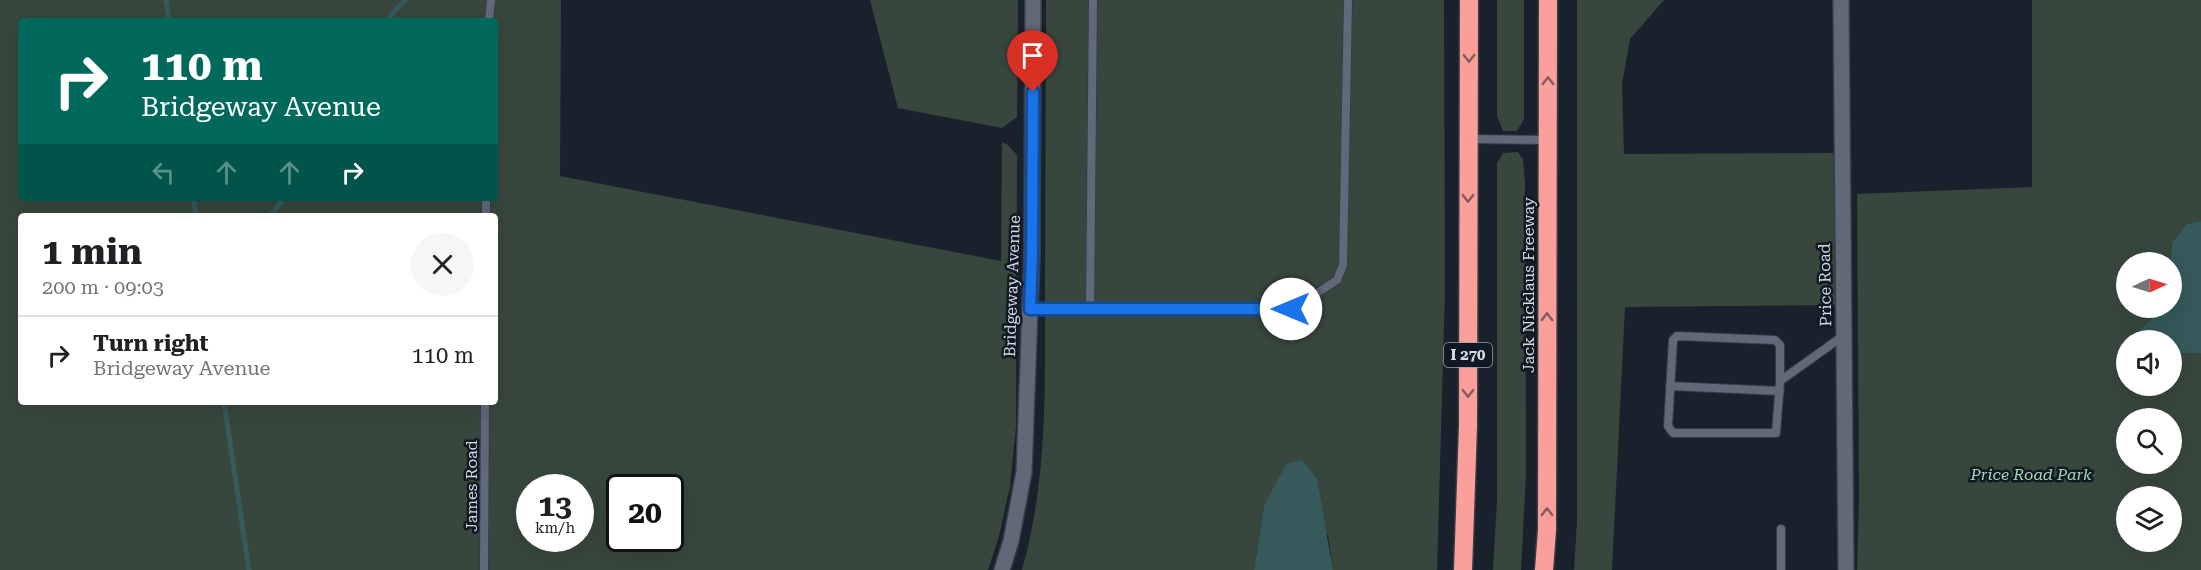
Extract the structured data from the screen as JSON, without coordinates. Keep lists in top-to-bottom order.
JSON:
{
  "streets": {
    "highway": ["Jack Nicklaus Freeway", "I 270"],
    "street": ["Price Road", "Bridgeway Avenue"],
    "lane": ["James Road"]
  },
  "parks": ["Price Road Park"],
  "north": "right",
  "page": {
    "turn": ["110 m", "Bridgeway Avenue"],
    "heading": ["1 min", "200 m · 09:03"],
    "list": [
      {
        "name": "Turn right",
        "note": "Bridgeway Avenue",
        "value": "110 m"
      }
    ],
    "speed": "13 km/h",
    "limit": "20"
  }
}
